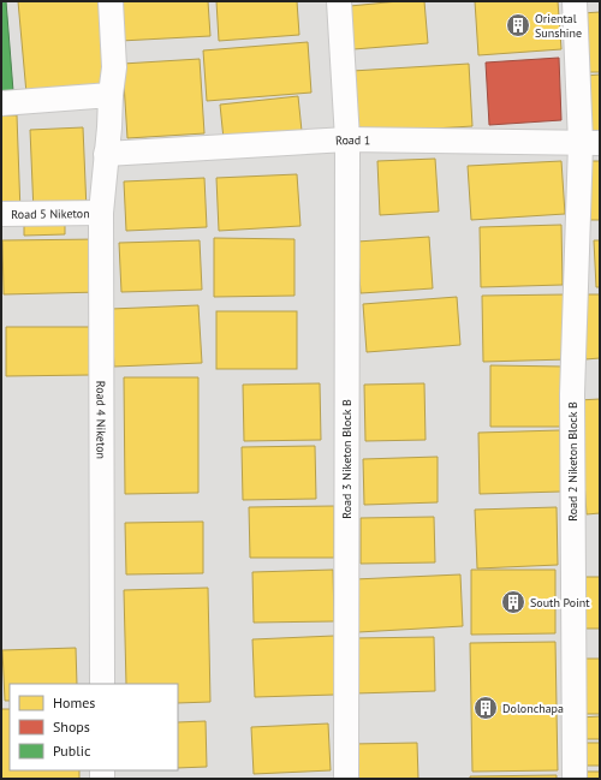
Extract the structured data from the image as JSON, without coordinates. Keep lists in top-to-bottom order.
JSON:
{
  "streets": {
    "street": [
      "Road 1",
      "Road 5 Niketon",
      "Road 4 Niketon",
      "Road 3 Niketon Block B",
      "Road 2 Niketon Block B"
    ]
  },
  "crossings": [
    ["Road 1", "Road 4 Niketon"],
    ["Road 1", "Road 3 Niketon Block B"],
    ["Road 1", "Road 2 Niketon Block B"],
    ["Road 5 Niketon", "Road 4 Niketon"]
  ],
  "places": {
    "building": ["Oriental Sunshine", "South Point", "Dolonchapa"]
  },
  "legend": ["Homes", "Shops", "Public"]
}
